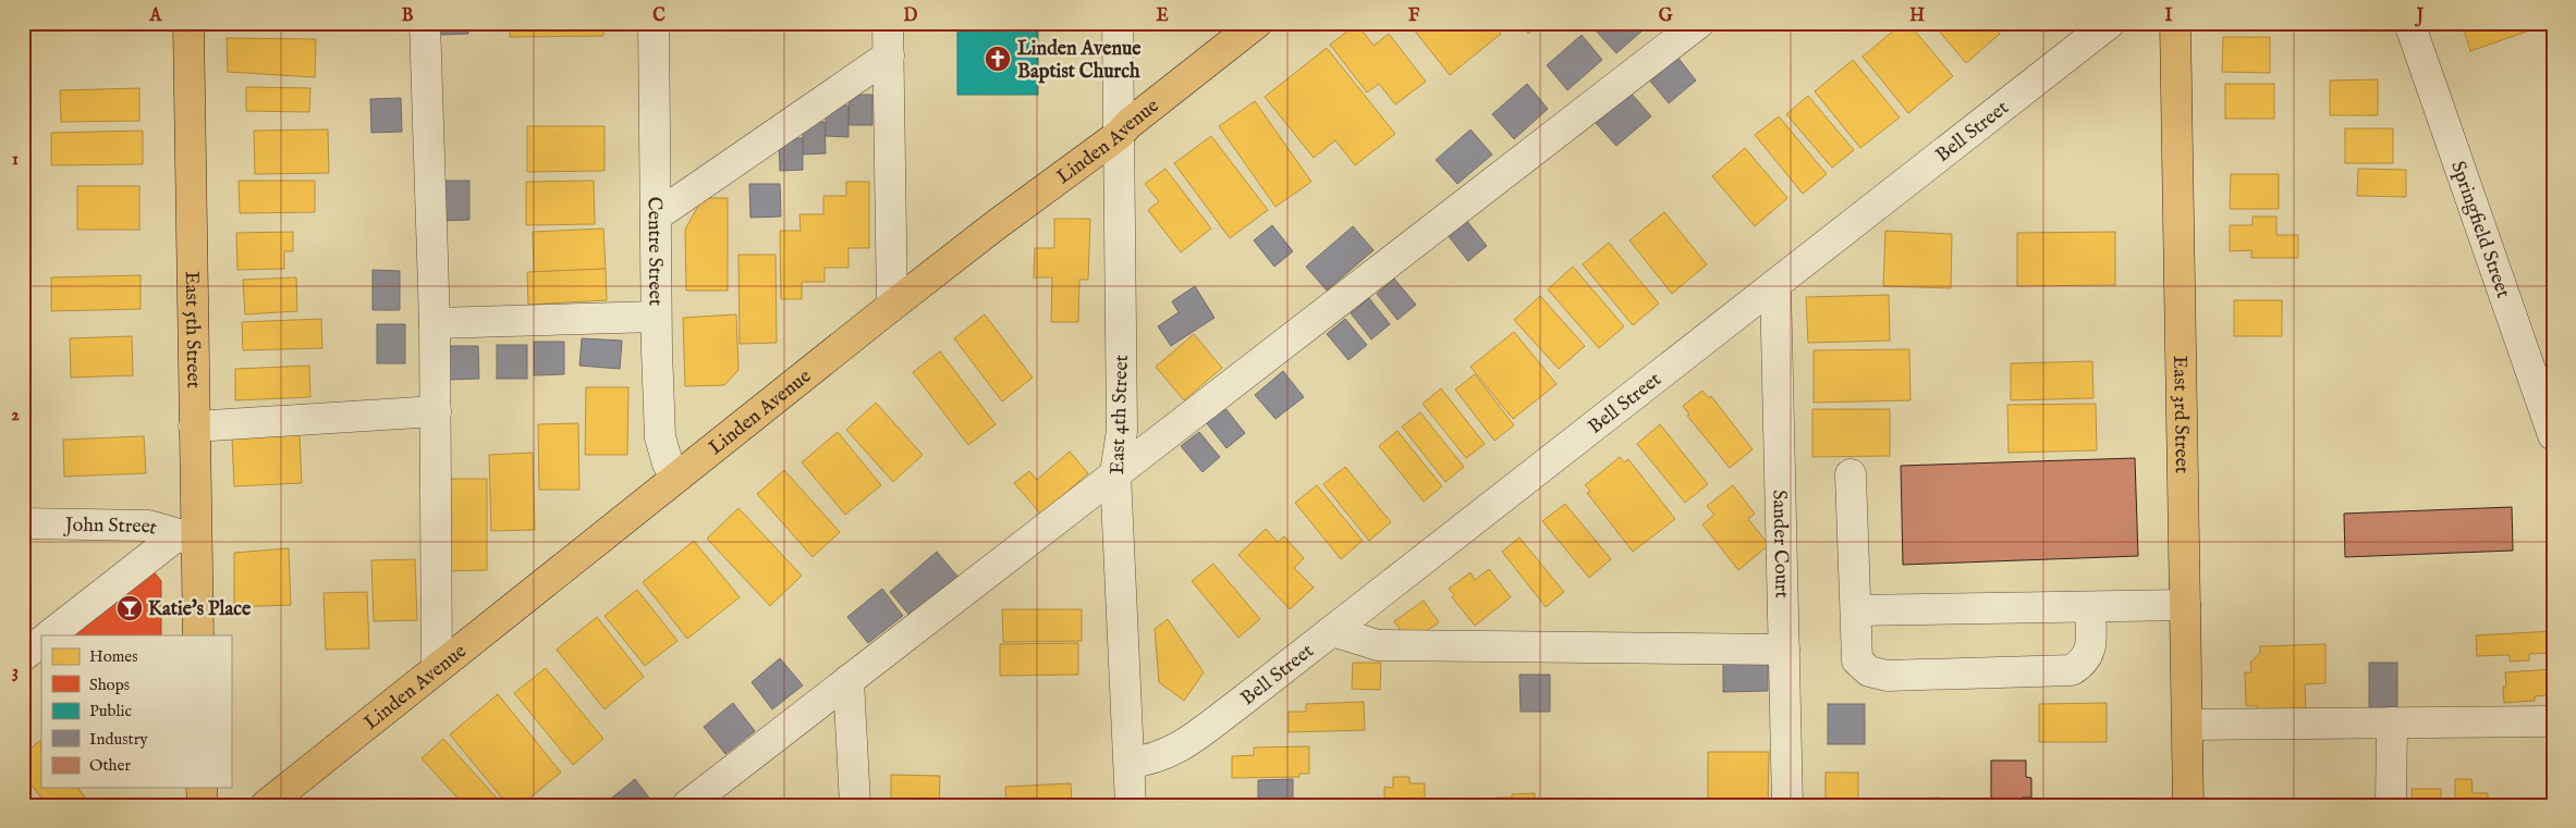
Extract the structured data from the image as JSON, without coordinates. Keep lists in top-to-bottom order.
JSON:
{
  "streets": {
    "main road": ["Linden Avenue", "East 5th Street", "East 3rd Street"],
    "street": [
      "Bell Street",
      "Springfield Street",
      "Centre Street",
      "East 4th Street",
      "John Street",
      "Sander Court"
    ]
  },
  "crossings": [
    ["Bell Street", "East 4th Street"],
    ["Bell Street", "Sander Court"],
    ["Linden Avenue", "Centre Street"],
    ["Linden Avenue", "East 4th Street"],
    ["East 5th Street", "John Street"]
  ],
  "places": {
    "church": ["Linden Avenue Baptist Church"],
    "bar": ["Katie's Place"]
  },
  "legend": [
    "Homes",
    "Shops",
    "Public",
    "Industry",
    "Other"
  ],
  "grid": {
    "columns": [
      "A",
      "B",
      "C",
      "D",
      "E",
      "F",
      "G",
      "H",
      "I",
      "J"
    ],
    "rows": ["1", "2", "3"]
  }
}
